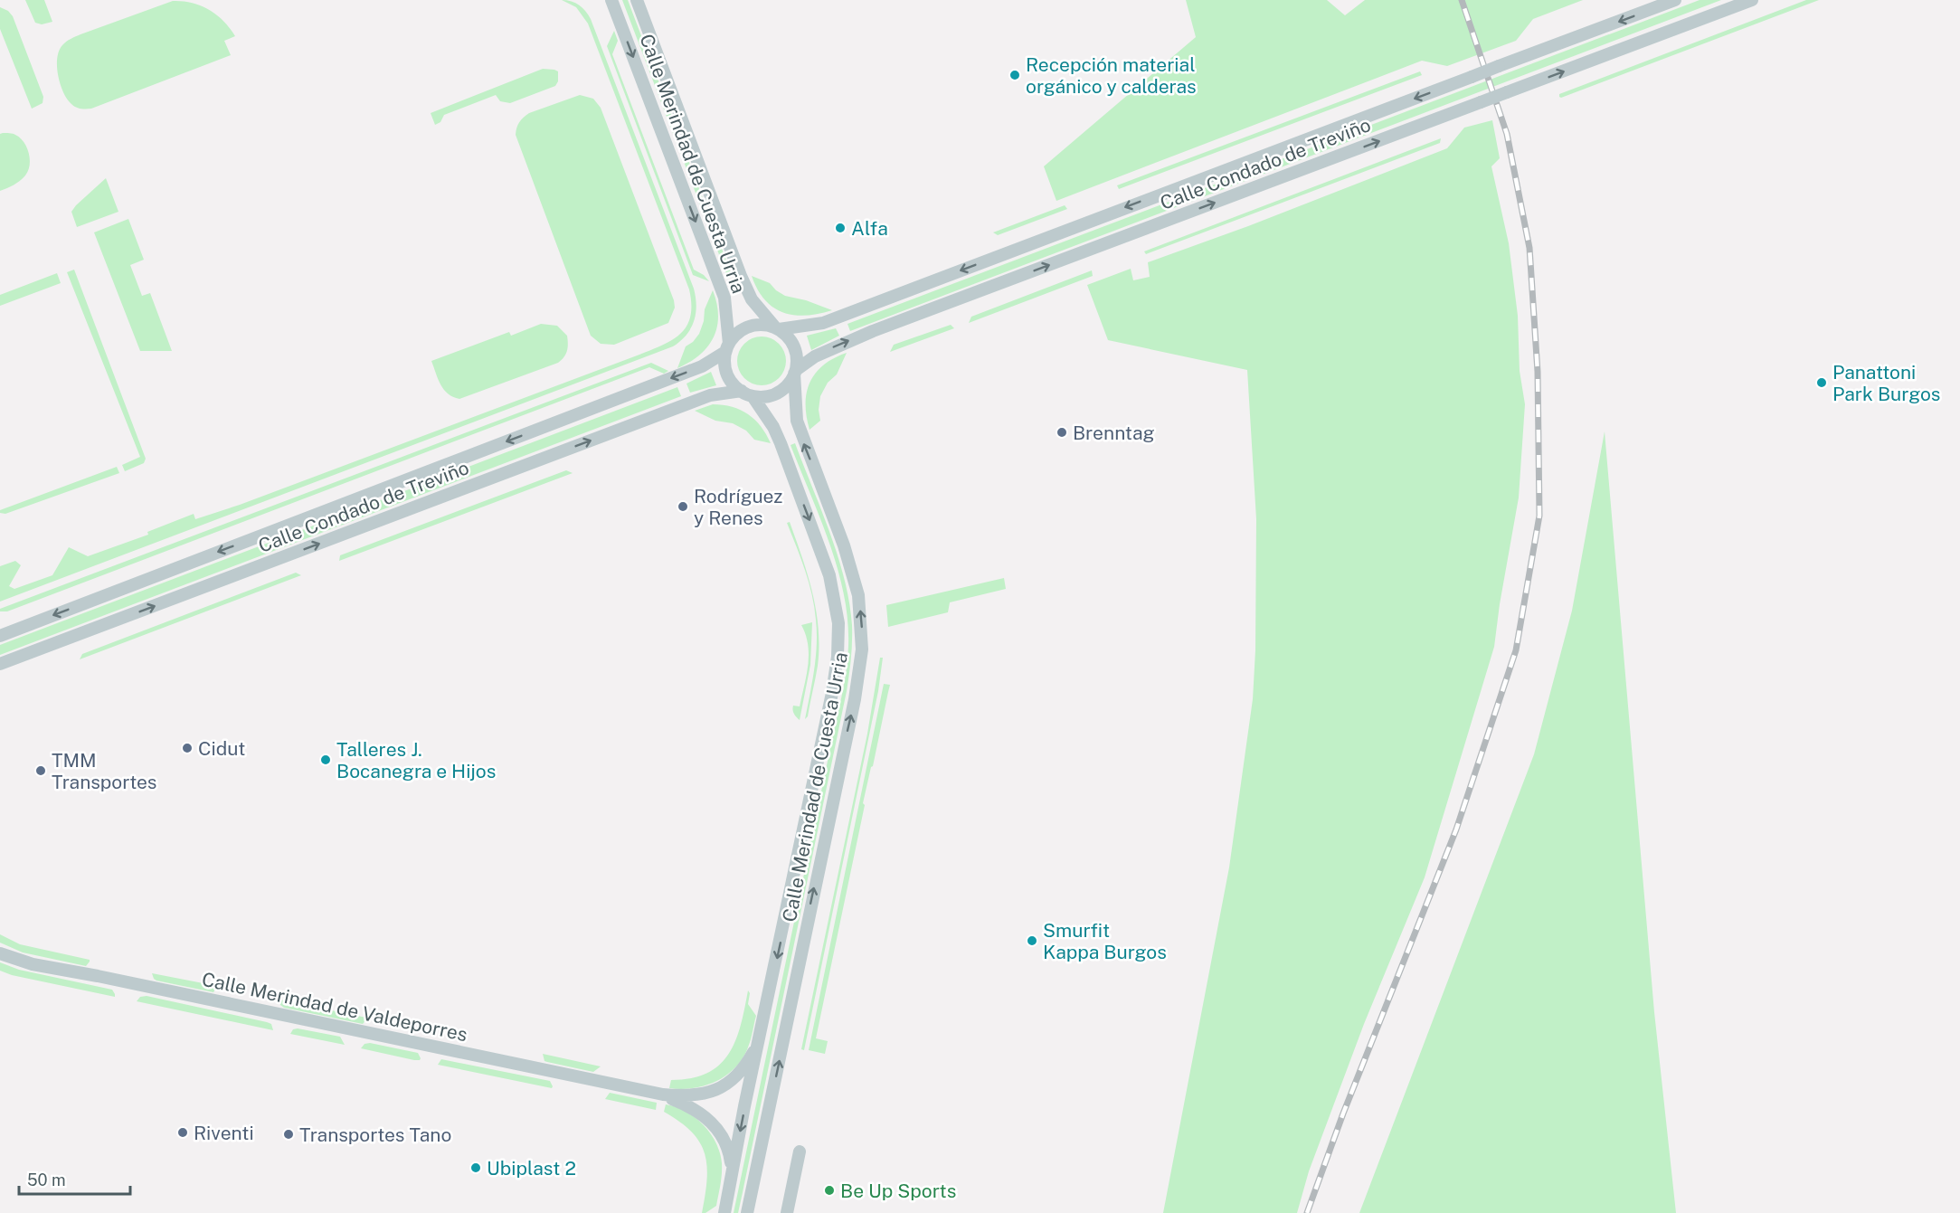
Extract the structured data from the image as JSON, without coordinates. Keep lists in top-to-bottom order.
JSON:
{
  "streets": {
    "street": ["Calle Merindad de Cuesta Urria", "Calle Condado de Treviño", "Calle Merindad de Valdeporres"]
  },
  "crossings": [
    ["Calle Merindad de Cuesta Urria", "Calle Condado de Treviño"],
    ["Calle Merindad de Cuesta Urria", "Calle Merindad de Valdeporres"]
  ],
  "places": [
    "Recepción material orgánico y calderas",
    "Alfa",
    "Panattoni Park Burgos",
    "Brenntag",
    "Rodríguez y Renes",
    "Cidut",
    "Talleres J. Bocanegra e Hijos",
    "TMM Transportes",
    "Smurfit Kappa Burgos",
    "Riventi",
    "Transportes Tano",
    "Ubiplast 2",
    "Be Up Sports"
  ],
  "scale_bar": "50 m"
}
